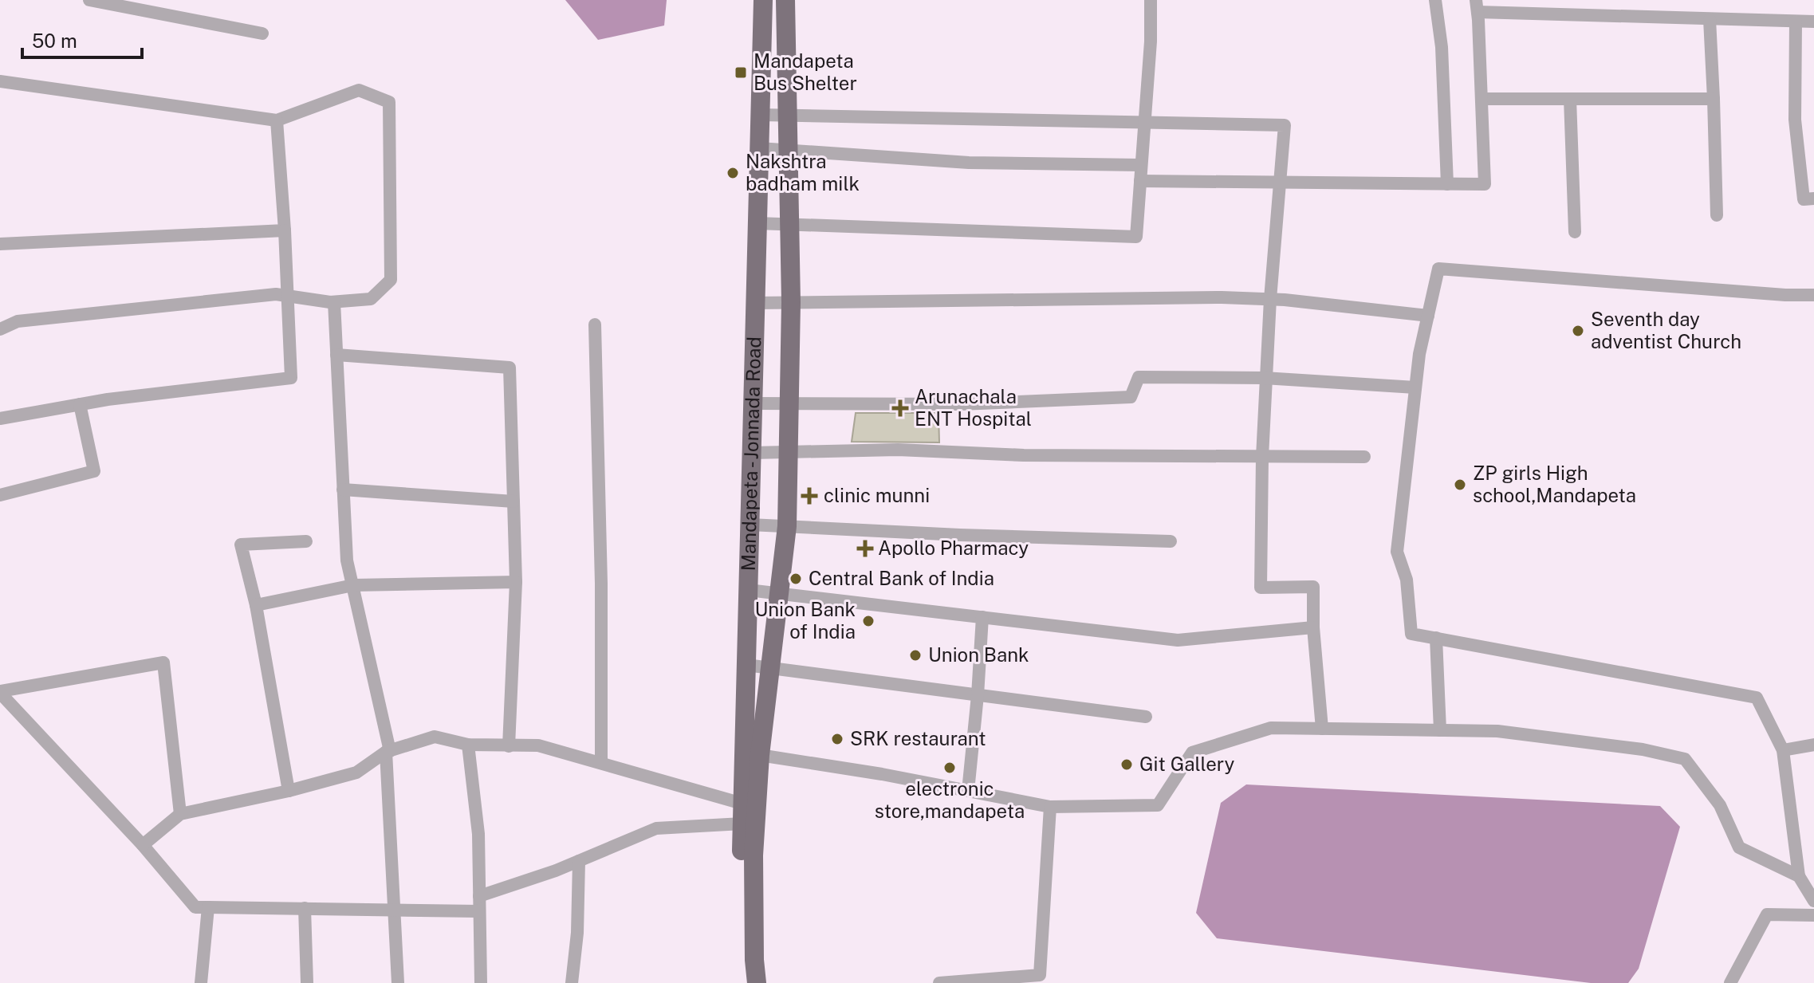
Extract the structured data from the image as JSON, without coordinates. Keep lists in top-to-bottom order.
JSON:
{
  "streets": {
    "main road": ["Mandapeta - Jonnada Road"]
  },
  "places": {
    "transit": ["Mandapeta Bus Shelter"],
    "other": [
      "Nakshtra badham milk",
      "Seventh day adventist Church",
      "ZP girls High school,Mandapeta",
      "Central Bank of India",
      "Union Bank of India",
      "Union Bank",
      "SRK restaurant",
      "Git Gallery",
      "electronic store,mandapeta"
    ],
    "health": ["Arunachala ENT Hospital", "clinic munni", "Apollo Pharmacy"]
  },
  "scale_bar": "50 m"
}
